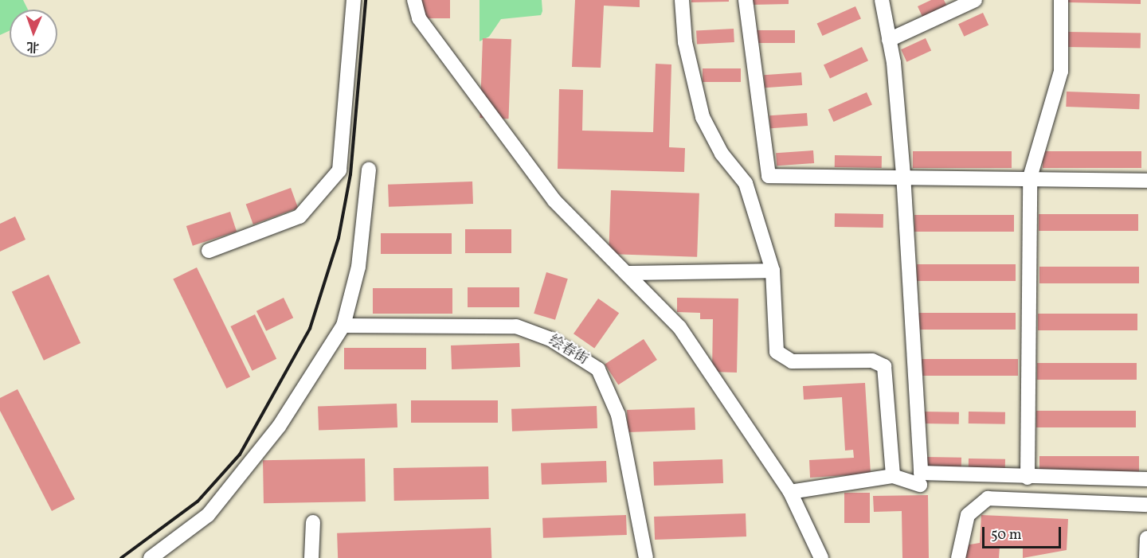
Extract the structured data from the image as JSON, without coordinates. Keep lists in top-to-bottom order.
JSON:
{
  "streets": {
    "street": ["绘春街"]
  },
  "scale_bar": "50 m",
  "north": "bottom"
}
